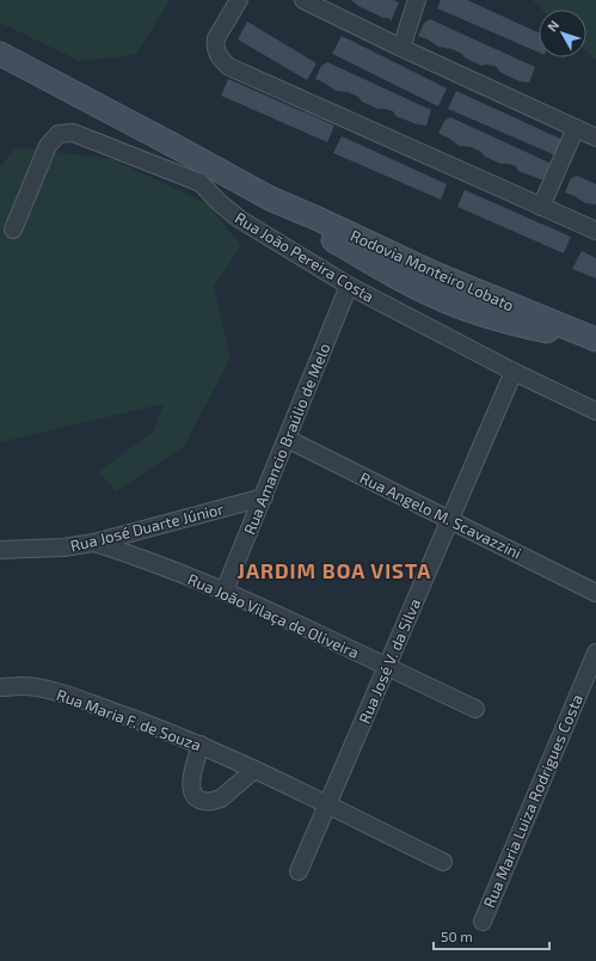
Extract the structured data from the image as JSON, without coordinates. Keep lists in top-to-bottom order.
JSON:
{
  "streets": {
    "main road": ["Rodovia Monteiro Lobato"],
    "street": [
      "Rua João Pereira Costa",
      "Rua Amancio Braúlio de Melo",
      "Rua Angelo M. Scavazzini",
      "Rua José Duarte Júnior",
      "Rua João Vilaça de Oliveira",
      "Rua José V. da Silva",
      "Rua Maria F. de Souza",
      "Rua Maria Luiza Rodrigues Costa"
    ]
  },
  "crossings": [
    ["Rua João Pereira Costa", "Rodovia Monteiro Lobato"],
    ["Rua João Pereira Costa", "Rua Amancio Braúlio de Melo"],
    ["Rua João Pereira Costa", "Rua José V. da Silva"],
    ["Rua Amancio Braúlio de Melo", "Rua Angelo M. Scavazzini"],
    ["Rua Amancio Braúlio de Melo", "Rua José Duarte Júnior"],
    ["Rua Amancio Braúlio de Melo", "Rua João Vilaça de Oliveira"],
    ["Rua Angelo M. Scavazzini", "Rua José V. da Silva"],
    ["Rua José Duarte Júnior", "Rua João Vilaça de Oliveira"],
    ["Rua João Vilaça de Oliveira", "Rua José V. da Silva"],
    ["Rua José V. da Silva", "Rua Maria F. de Souza"]
  ],
  "districts": ["JARDIM BOA VISTA"],
  "scale_bar": "50 m",
  "north": "top left"
}
